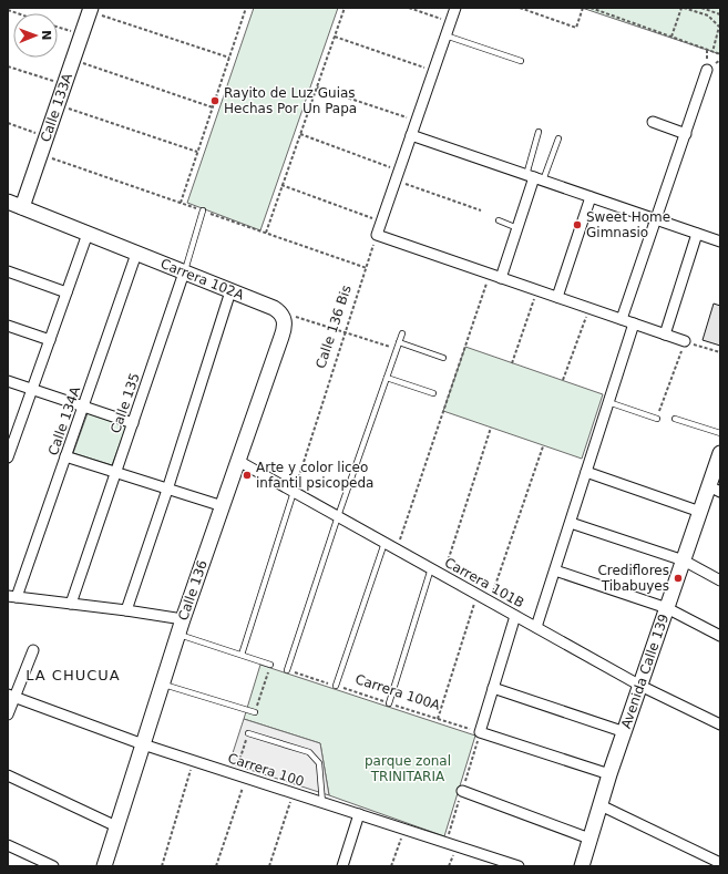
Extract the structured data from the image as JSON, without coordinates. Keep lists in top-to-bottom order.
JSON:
{
  "streets": {
    "street": [
      "Calle 133A",
      "Carrera 102A",
      "Calle 135",
      "Calle 134A",
      "Carrera 101B",
      "Calle 136",
      "Avenida Calle 139",
      "Carrera 100"
    ],
    "path": ["Calle 136 Bis", "Carrera 100A"]
  },
  "crossings": [
    ["Calle 133A", "Carrera 102A"],
    ["Carrera 102A", "Calle 135"],
    ["Carrera 102A", "Calle 134A"],
    ["Carrera 102A", "Calle 136"],
    ["Calle 136 Bis", "Carrera 101B"],
    ["Carrera 101B", "Calle 136"],
    ["Carrera 101B", "Avenida Calle 139"],
    ["Calle 136", "Carrera 100"]
  ],
  "districts": ["LA CHUCUA"],
  "parks": ["parque zonal TRINITARIA"],
  "places": [
    "Rayito de Luz Guias Hechas Por Un Papa",
    "Sweet Home Gimnasio",
    "Arte y color liceo infantil psicopeda",
    "Crediflores Tibabuyes"
  ],
  "north": "right"
}
